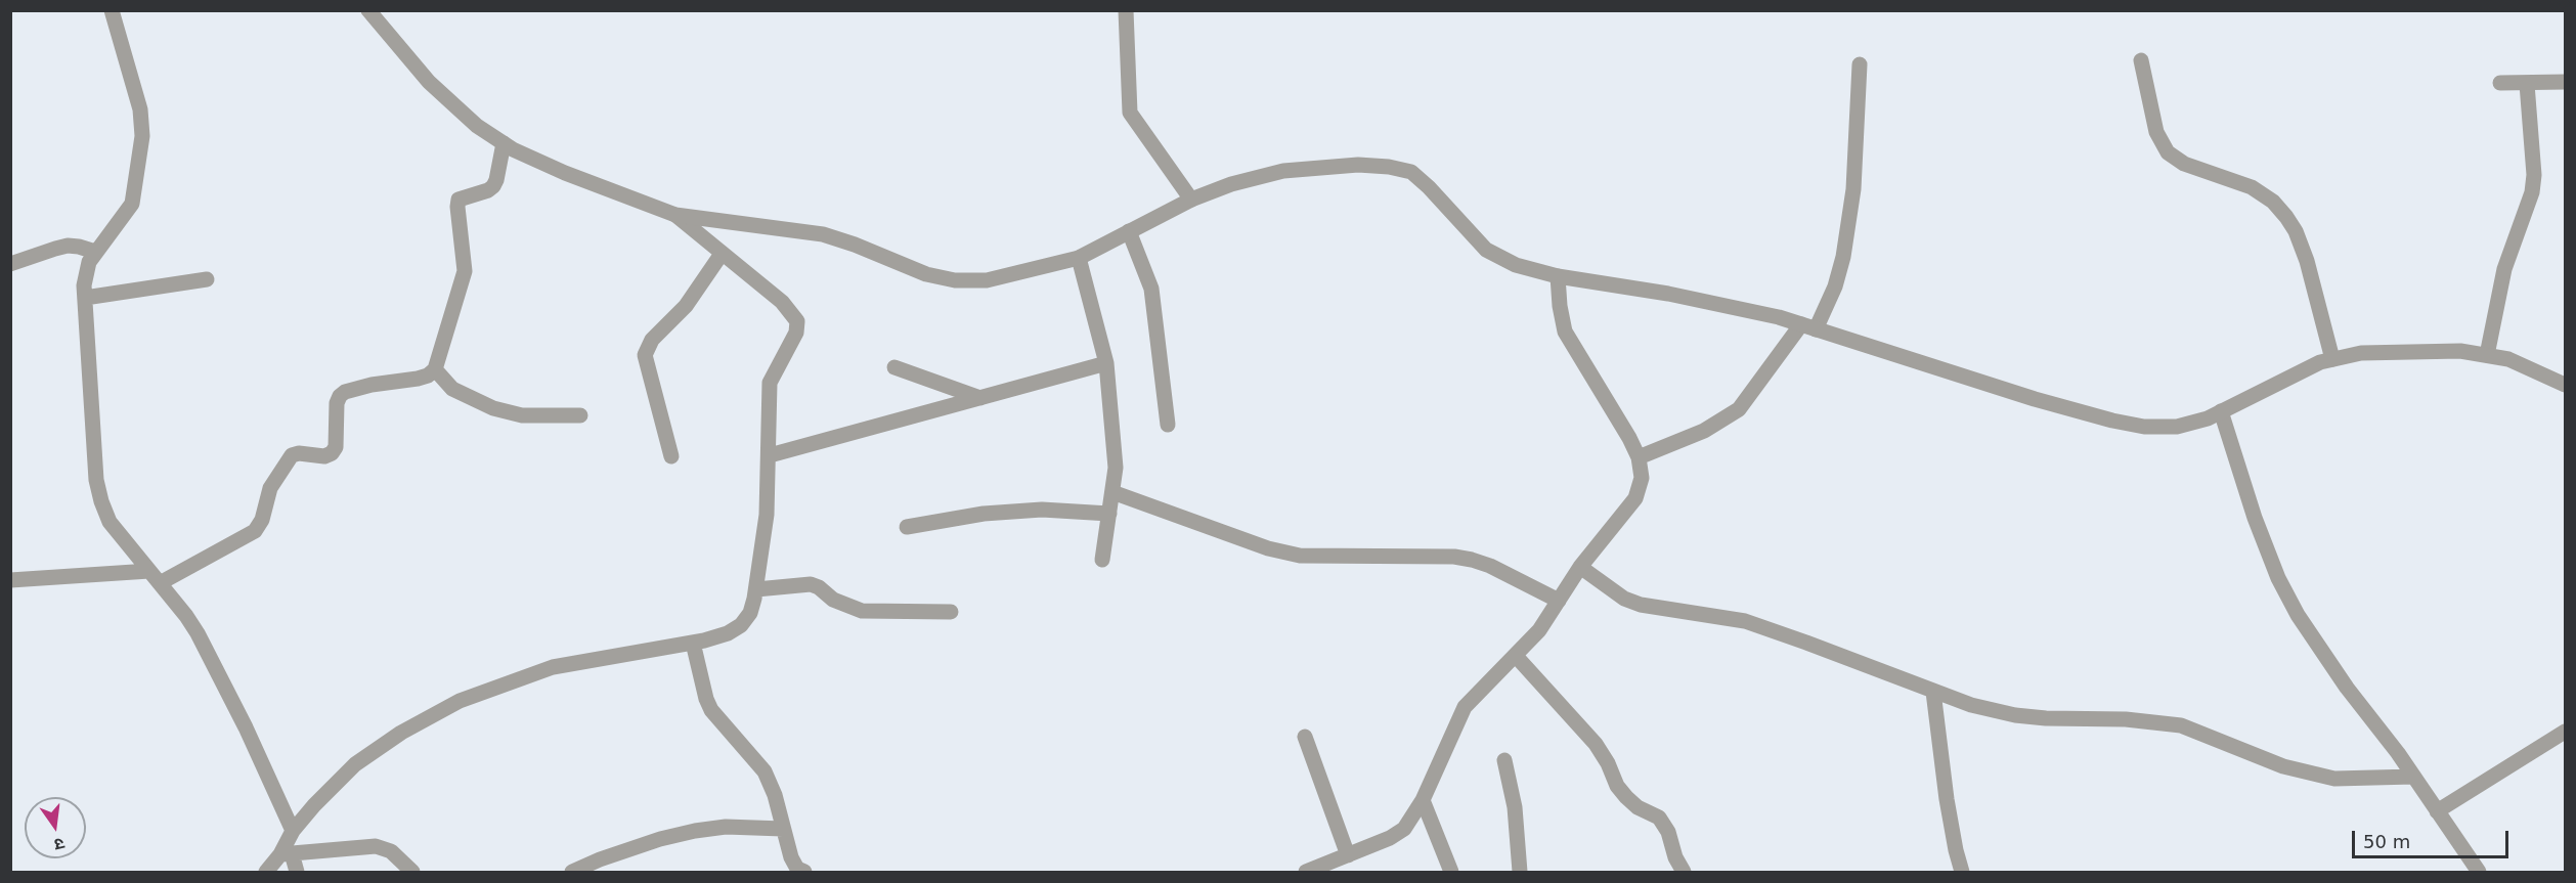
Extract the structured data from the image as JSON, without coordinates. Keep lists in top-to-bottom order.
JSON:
{
  "scale_bar": "50 m",
  "north": "bottom"
}
